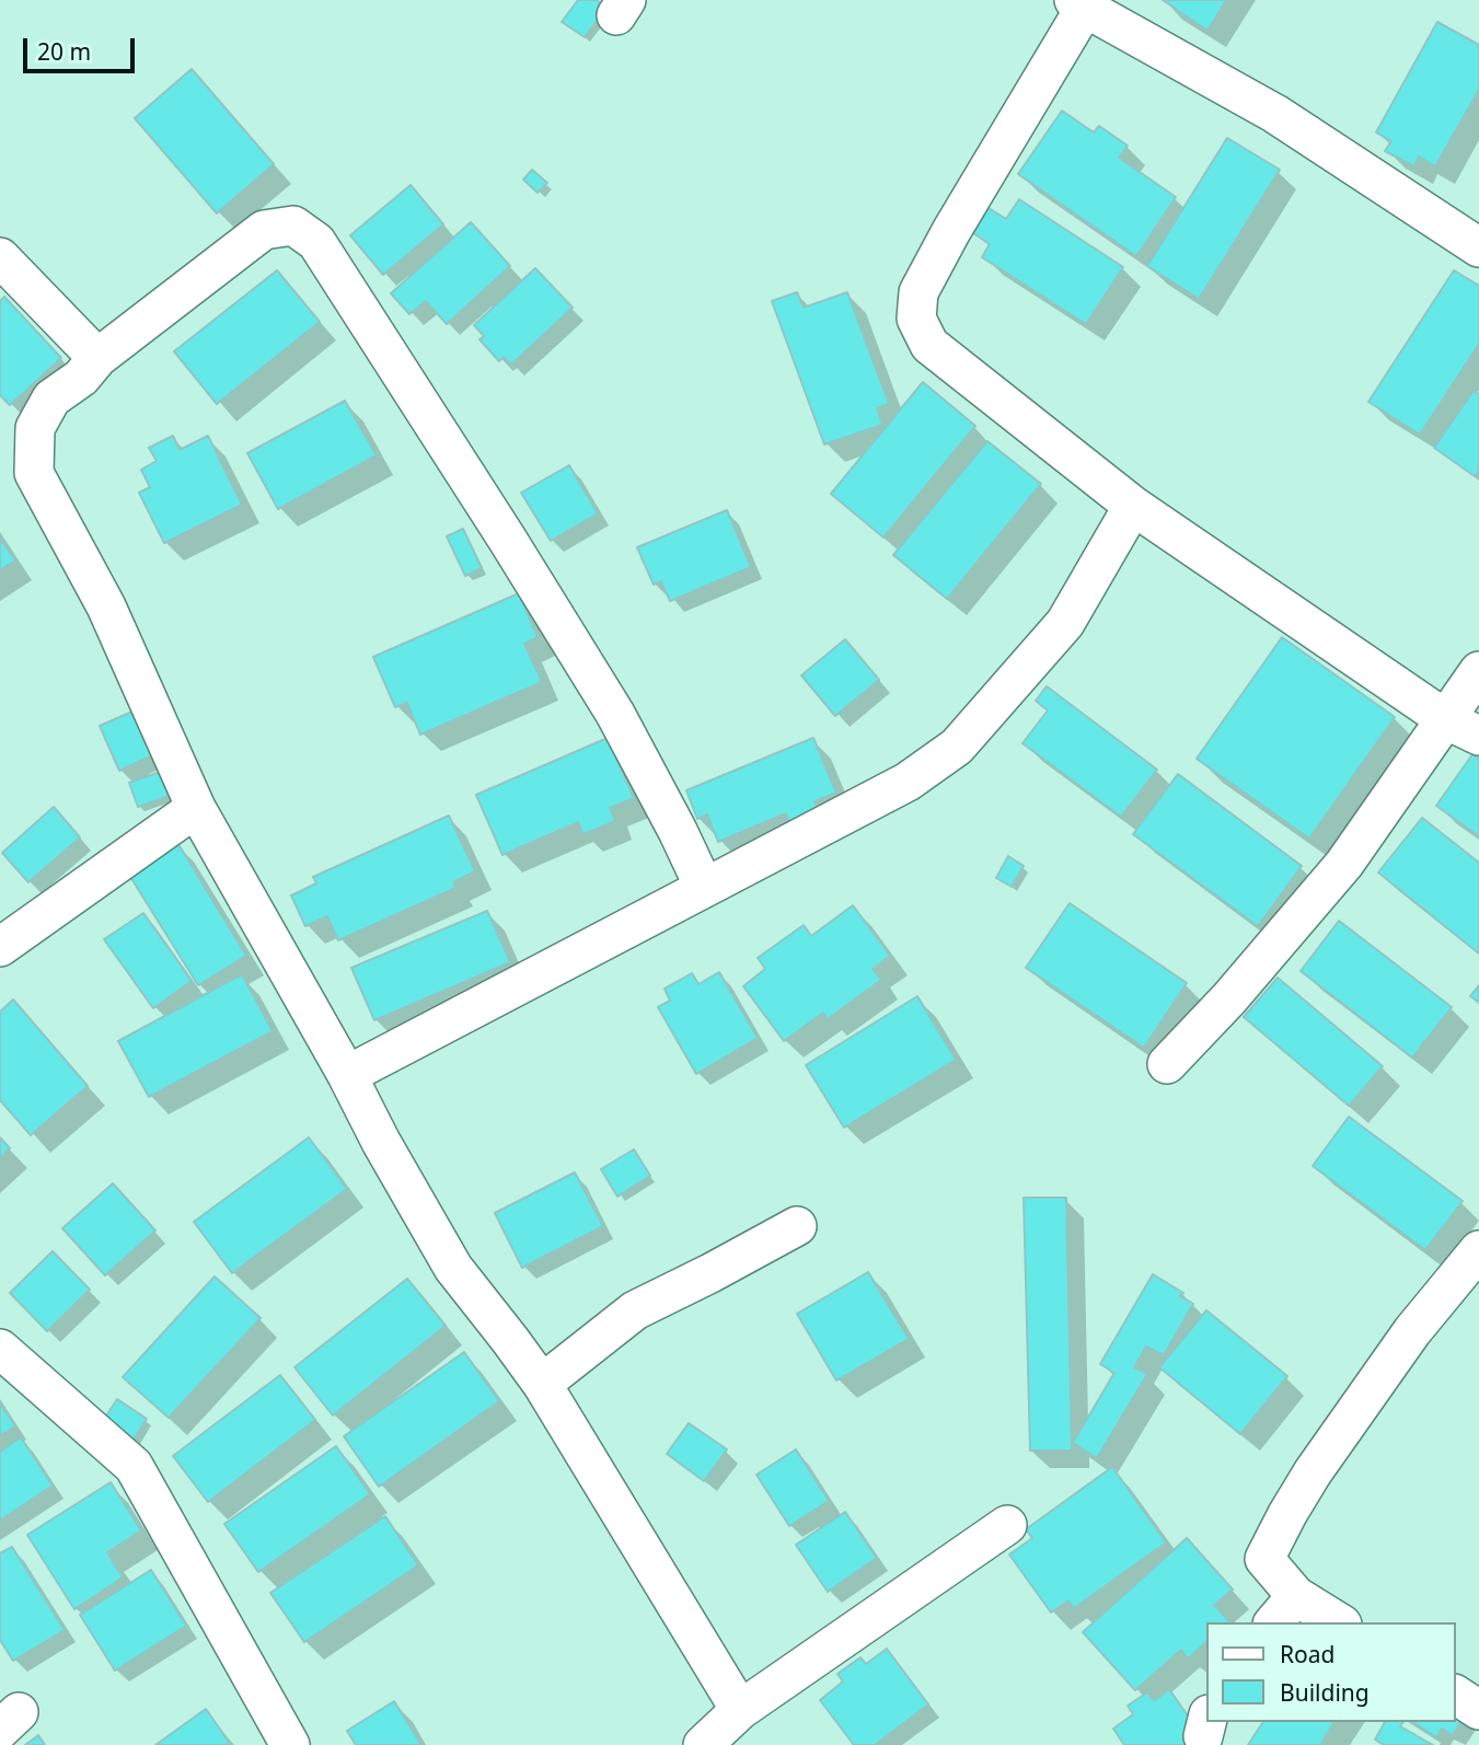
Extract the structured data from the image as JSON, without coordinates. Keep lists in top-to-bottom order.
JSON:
{
  "legend": ["Road", "Building"],
  "scale_bar": "20 m"
}
